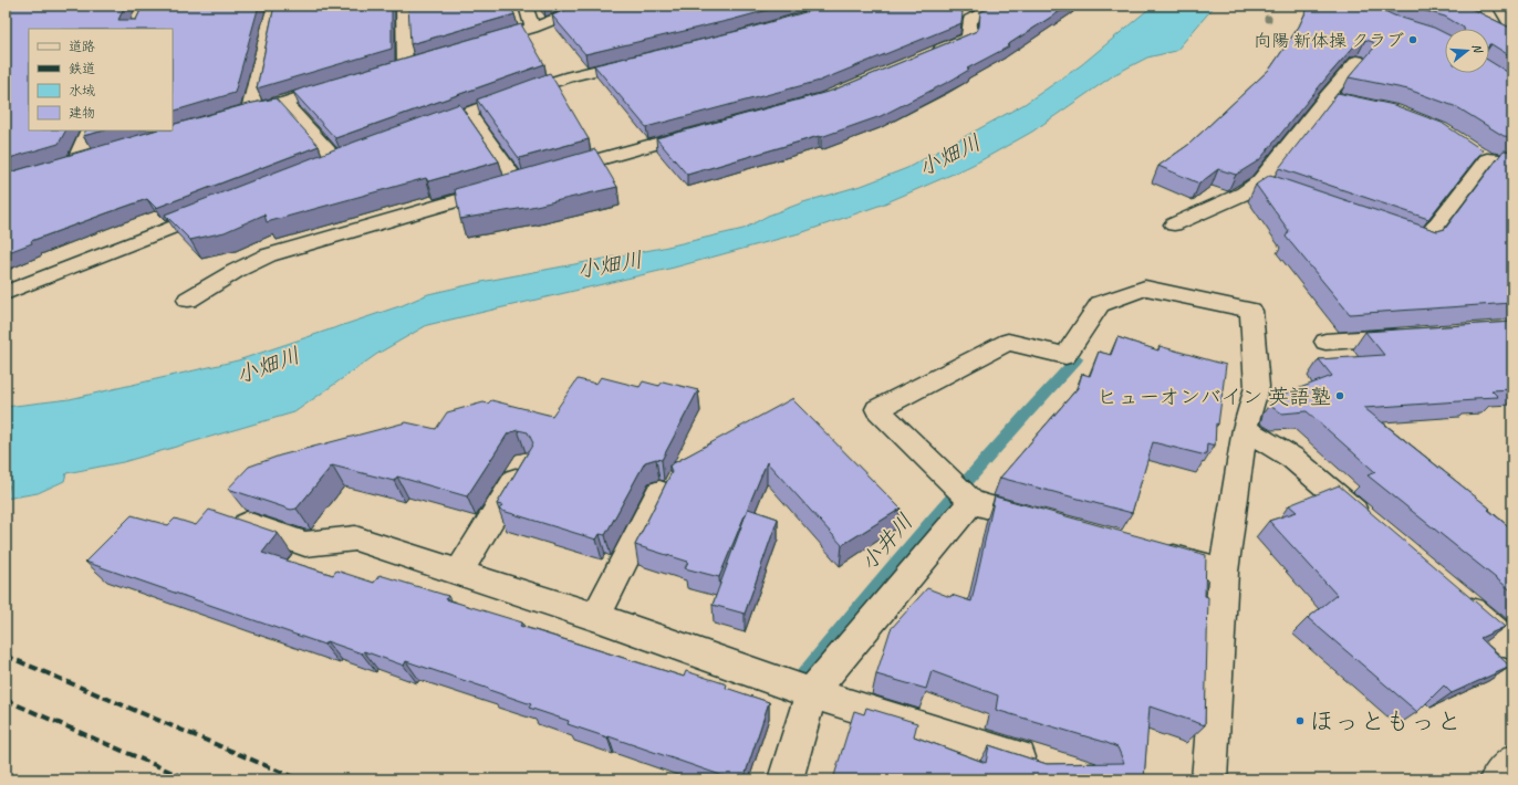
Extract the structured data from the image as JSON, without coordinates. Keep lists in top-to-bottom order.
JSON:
{
  "water": ["小畑川", "小井川"],
  "places": ["向陽 新体操 クラブ", "ヒューオンバイン 英語塾", "ほっともっと"],
  "legend": [
    "道路",
    "鉄道",
    "水域",
    "建物"
  ],
  "north": "right"
}
